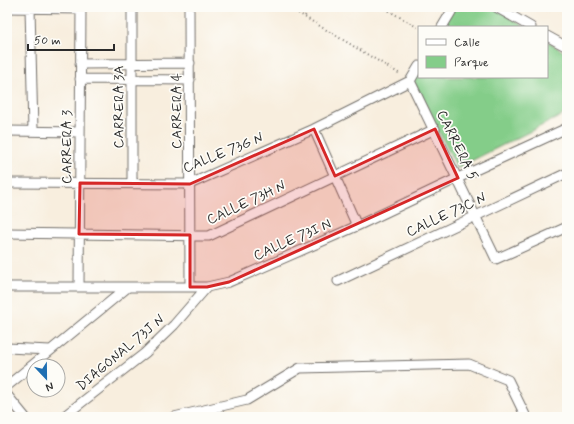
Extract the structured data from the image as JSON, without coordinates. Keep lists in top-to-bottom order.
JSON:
{
  "streets": {
    "street": [
      "CARRERA 3A",
      "CARRERA 4",
      "CARRERA 5",
      "CARRERA 3",
      "CALLE 73G N",
      "CALLE 73H N",
      "CALLE 73C N",
      "CALLE 73I N",
      "DIAGONAL 73J N"
    ]
  },
  "crossings": [
    ["CARRERA 3A", "CALLE 73G N"],
    ["CARRERA 4", "CALLE 73G N"],
    ["CARRERA 4", "CALLE 73H N"],
    ["CARRERA 4", "CALLE 73I N"],
    ["CARRERA 5", "CALLE 73G N"],
    ["CARRERA 5", "CALLE 73H N"],
    ["CARRERA 5", "CALLE 73C N"],
    ["CARRERA 5", "CALLE 73I N"],
    ["CARRERA 3", "CALLE 73G N"],
    ["CARRERA 3", "CALLE 73H N"],
    ["CARRERA 3", "CALLE 73I N"],
    ["CALLE 73I N", "DIAGONAL 73J N"]
  ],
  "legend": ["Calle", "Parque"],
  "scale_bar": "50 m",
  "north": "bottom"
}
